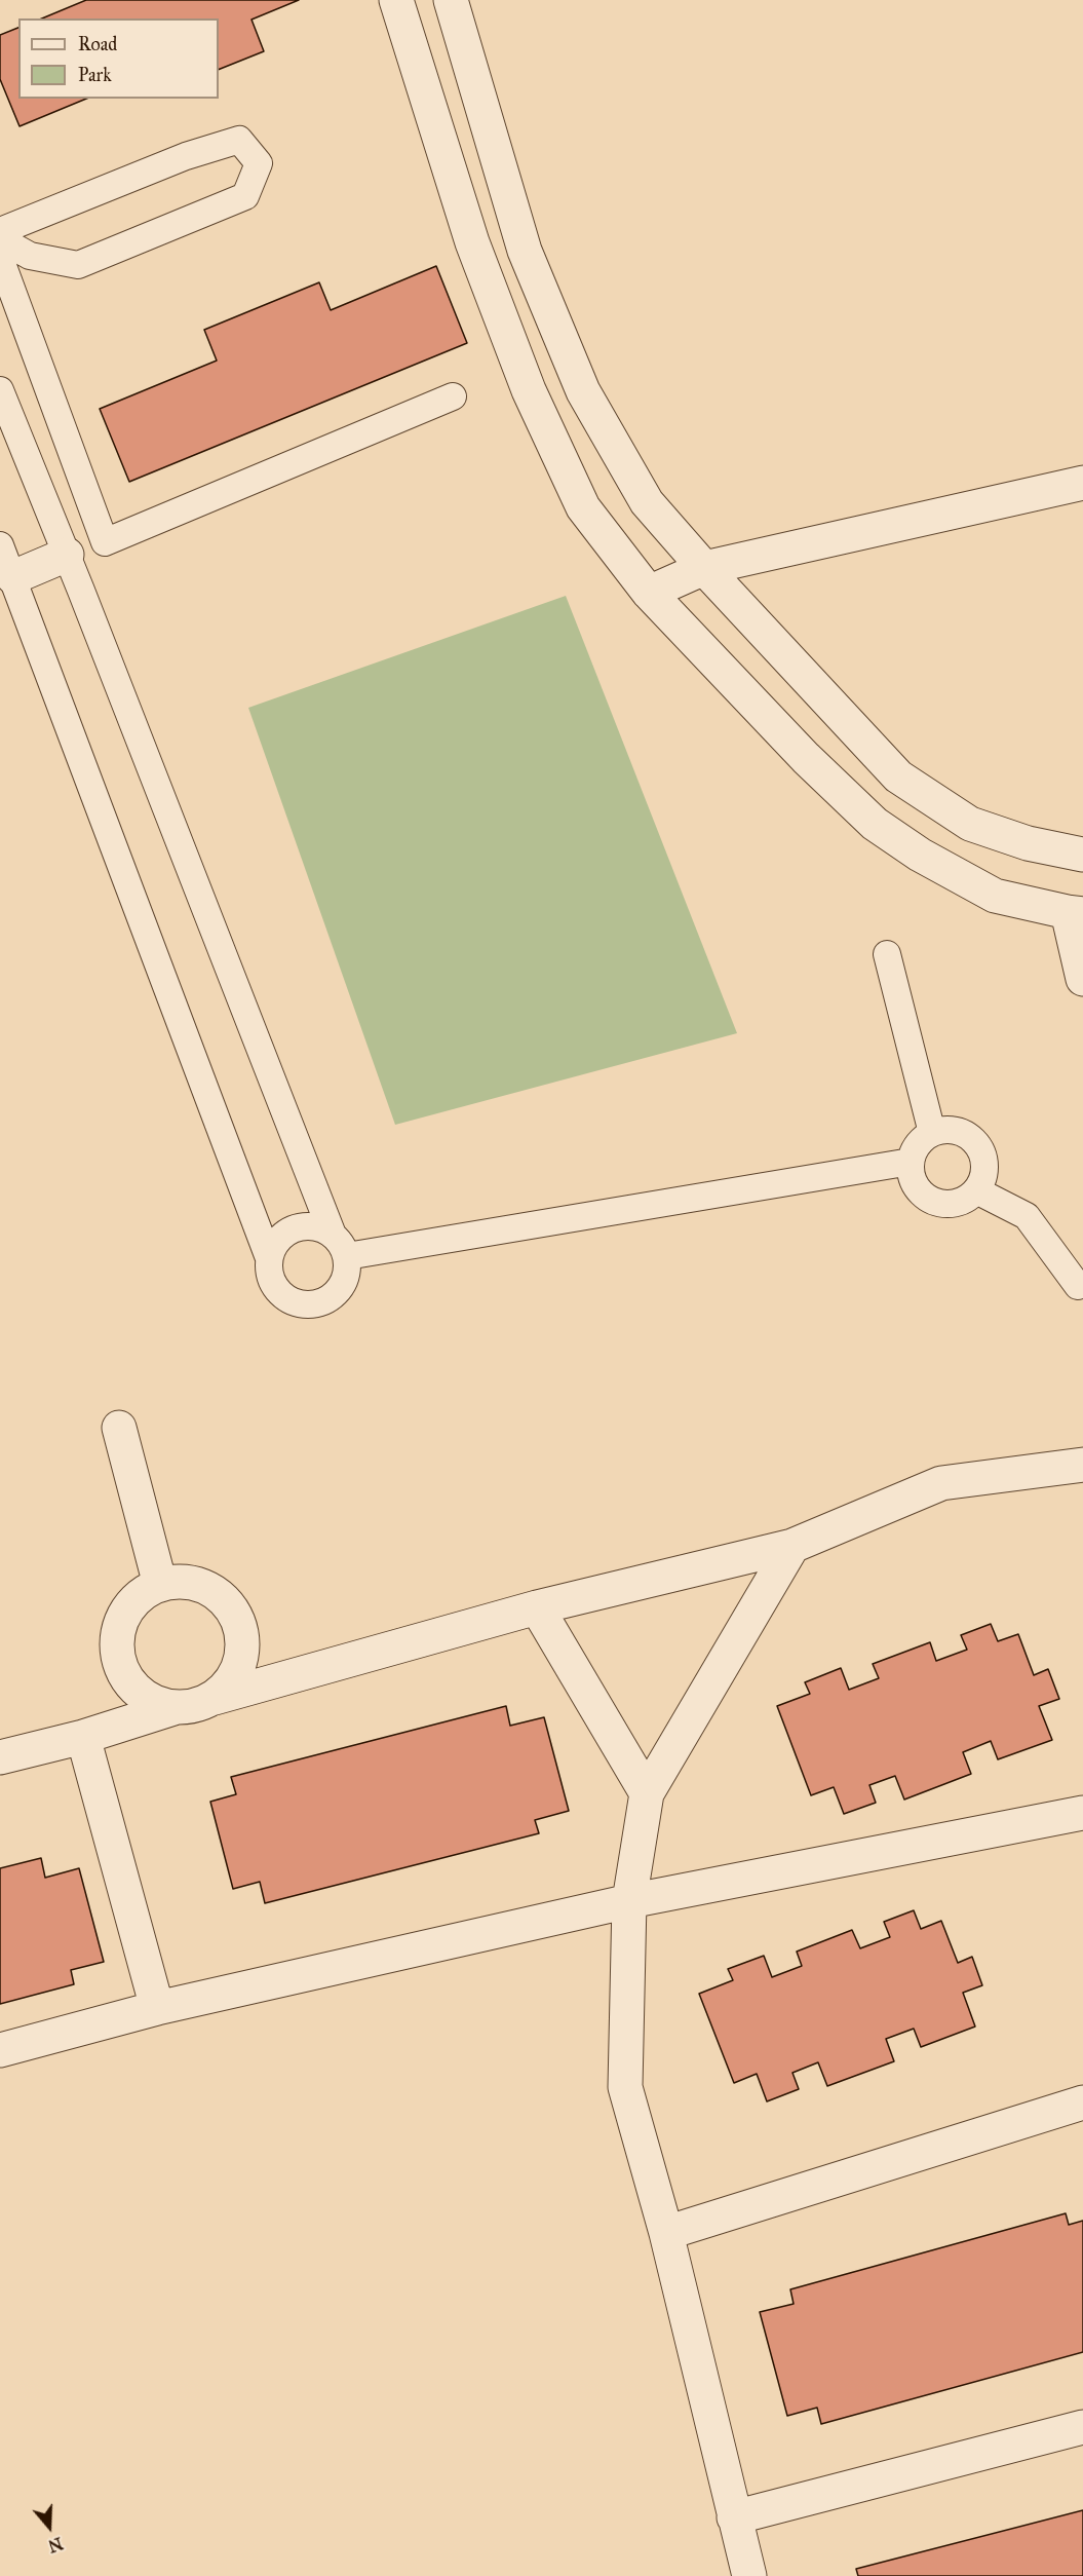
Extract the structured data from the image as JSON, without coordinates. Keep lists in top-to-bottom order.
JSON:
{
  "legend": ["Road", "Park"],
  "north": "bottom"
}
